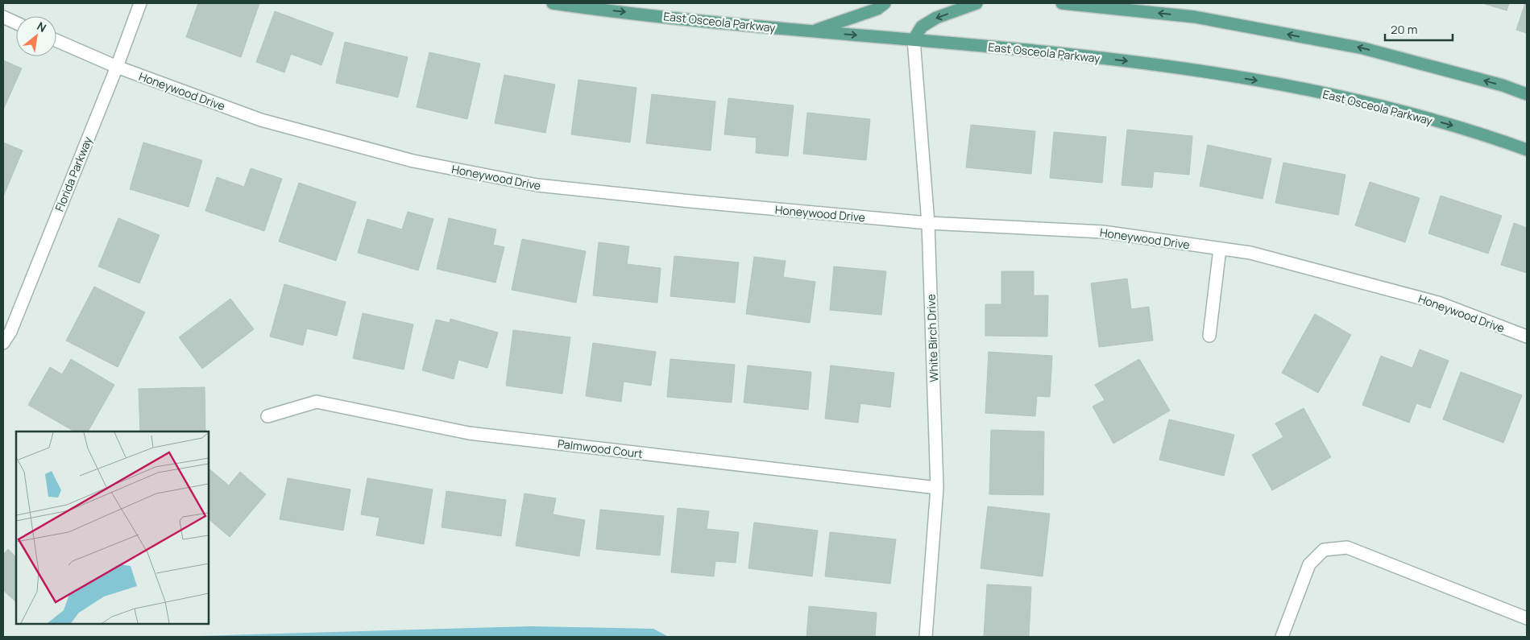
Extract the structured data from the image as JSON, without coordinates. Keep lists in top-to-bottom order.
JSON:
{
  "streets": {
    "main road": ["East Osceola Parkway"],
    "street": [
      "Honeywood Drive",
      "Florida Parkway",
      "White Birch Drive",
      "Palmwood Court"
    ]
  },
  "crossings": [
    ["East Osceola Parkway", "White Birch Drive"],
    ["Honeywood Drive", "Florida Parkway"],
    ["Honeywood Drive", "White Birch Drive"],
    ["White Birch Drive", "Palmwood Court"]
  ],
  "scale_bar": "20 m",
  "north": "top right"
}
